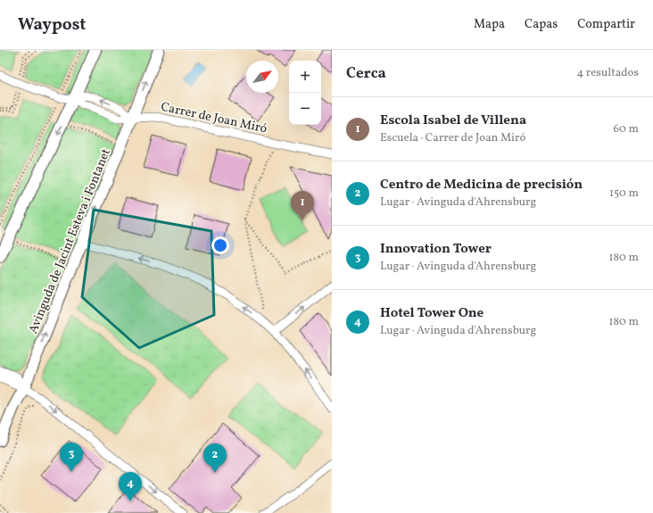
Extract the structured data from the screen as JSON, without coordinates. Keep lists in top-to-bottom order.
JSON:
{
  "streets": {
    "street": ["Carrer de Joan Miró", "Avinguda de Jacint Esteva i Fontanet"]
  },
  "crossings": [
    ["Carrer de Joan Miró", "Avinguda de Jacint Esteva i Fontanet"]
  ],
  "north": "top right",
  "page": {
    "header": "Waypost",
    "nav": ["Mapa", "Capas", "Compartir"],
    "heading": ["Cerca", "4 resultados"],
    "map_buttons": ["+", "−"],
    "list": [
      {
        "mark": "1",
        "name": "Escola Isabel de Villena",
        "note": "Escuela · Carrer de Joan Miró",
        "value": "60 m"
      },
      {
        "mark": "2",
        "name": "Centro de Medicina de precisión",
        "note": "Lugar · Avinguda d'Ahrensburg",
        "value": "150 m"
      },
      {
        "mark": "3",
        "name": "Innovation Tower",
        "note": "Lugar · Avinguda d'Ahrensburg",
        "value": "180 m"
      },
      {
        "mark": "4",
        "name": "Hotel Tower One",
        "note": "Lugar · Avinguda d'Ahrensburg",
        "value": "180 m"
      }
    ],
    "pins": [
      "1",
      "3",
      "2",
      "4"
    ]
  }
}
